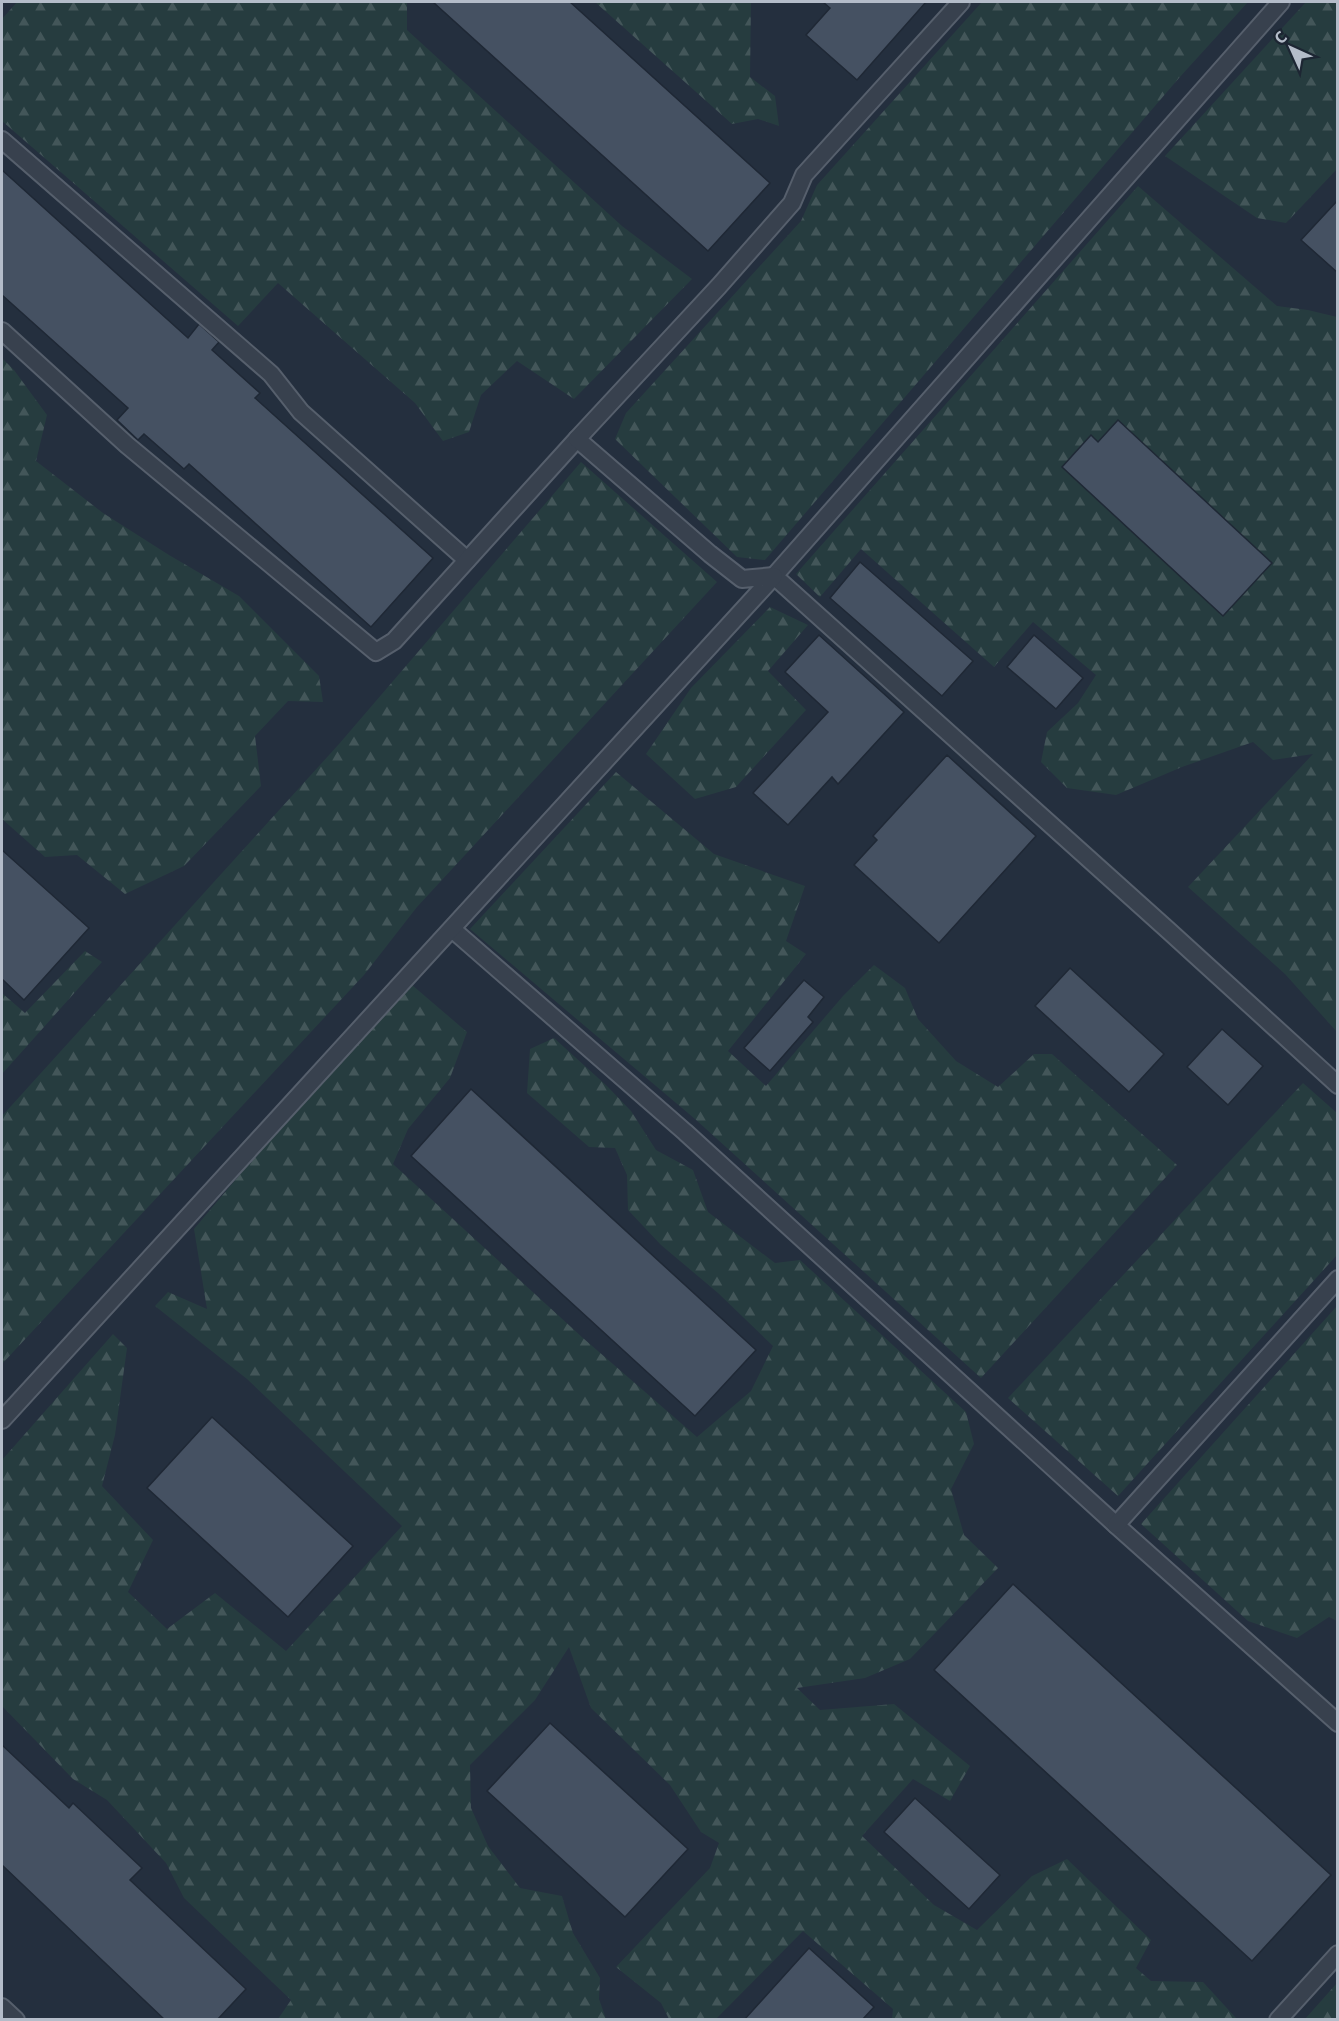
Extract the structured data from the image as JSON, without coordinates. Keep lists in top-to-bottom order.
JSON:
{
  "north": "top left"
}
